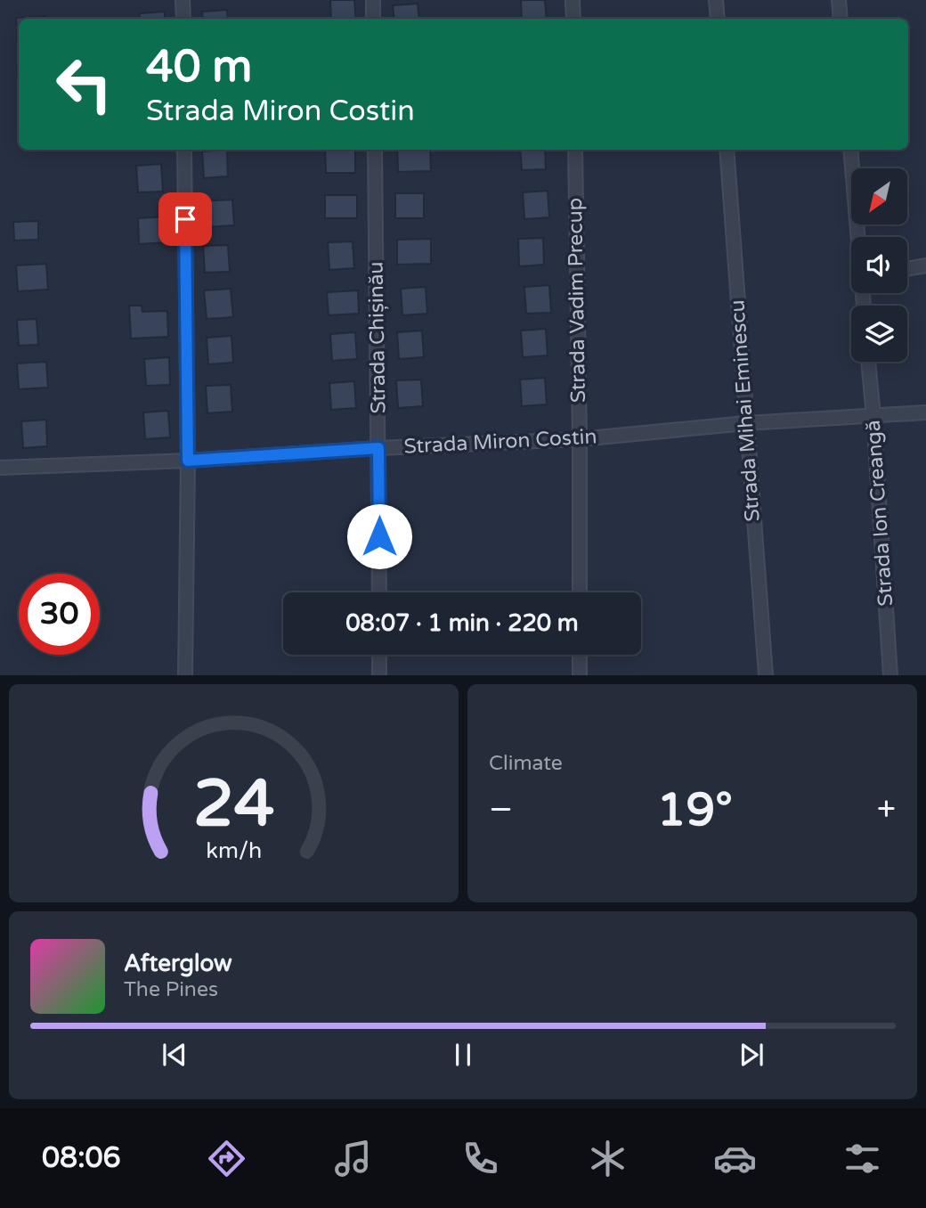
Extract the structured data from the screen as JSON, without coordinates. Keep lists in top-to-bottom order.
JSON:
{
  "streets": {
    "street": [
      "Strada Vadim Precup",
      "Strada Chișinău",
      "Strada Mihai Eminescu",
      "Strada Miron Costin",
      "Strada Ion Creangă"
    ]
  },
  "crossings": [
    ["Strada Vadim Precup", "Strada Miron Costin"],
    ["Strada Chișinău", "Strada Miron Costin"],
    ["Strada Mihai Eminescu", "Strada Miron Costin"],
    ["Strada Miron Costin", "Strada Ion Creangă"]
  ],
  "north": "bottom left",
  "page": {
    "turn": ["40 m", "Strada Miron Costin"],
    "limit": "30",
    "trip": "08:07 · 1 min · 220 m",
    "tile": "Climate",
    "heat": ["−", "19°", "+"],
    "song": ["Afterglow", "The Pines"],
    "tabs": "08:06",
    "gauge": ["24", "km/h"]
  }
}
